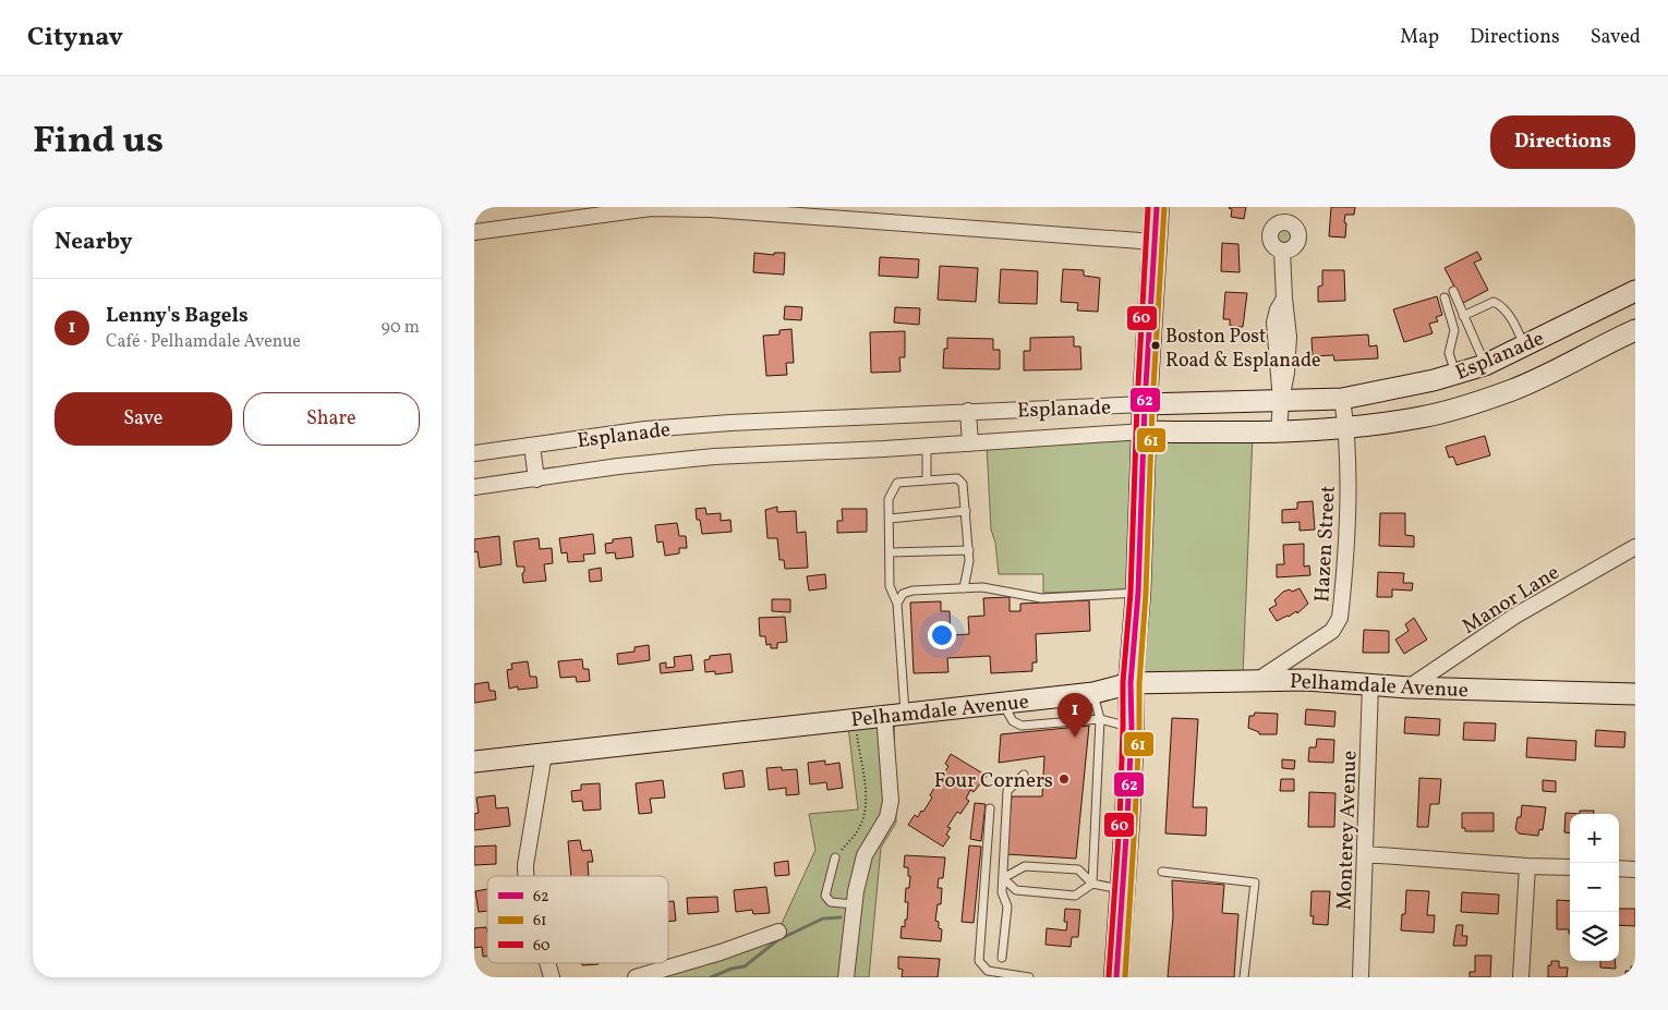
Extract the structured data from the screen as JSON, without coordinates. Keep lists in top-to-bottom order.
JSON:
{
  "streets": {
    "street": [
      "Esplanade",
      "Hazen Street",
      "Manor Lane",
      "Pelhamdale Avenue",
      "Monterey Avenue"
    ]
  },
  "crossings": [
    ["Esplanade", "Hazen Street"],
    ["Hazen Street", "Pelhamdale Avenue"],
    ["Manor Lane", "Pelhamdale Avenue"],
    ["Pelhamdale Avenue", "Monterey Avenue"]
  ],
  "places": ["Boston Post Road & Esplanade", "Four Corners"],
  "lines": ["transit line 62", "transit line 61", "transit line 60"],
  "legend": ["62", "61", "60"],
  "page": {
    "header": "Citynav",
    "nav": ["Map", "Directions", "Saved"],
    "title": "Find us",
    "buttons": [
      "Directions",
      ["Save", "Share"]
    ],
    "heading": "Nearby",
    "list": [
      {
        "mark": "1",
        "name": "Lenny's Bagels",
        "note": "Café · Pelhamdale Avenue",
        "value": "90 m"
      }
    ],
    "pins": "1",
    "map_buttons": ["+", "−"]
  }
}
